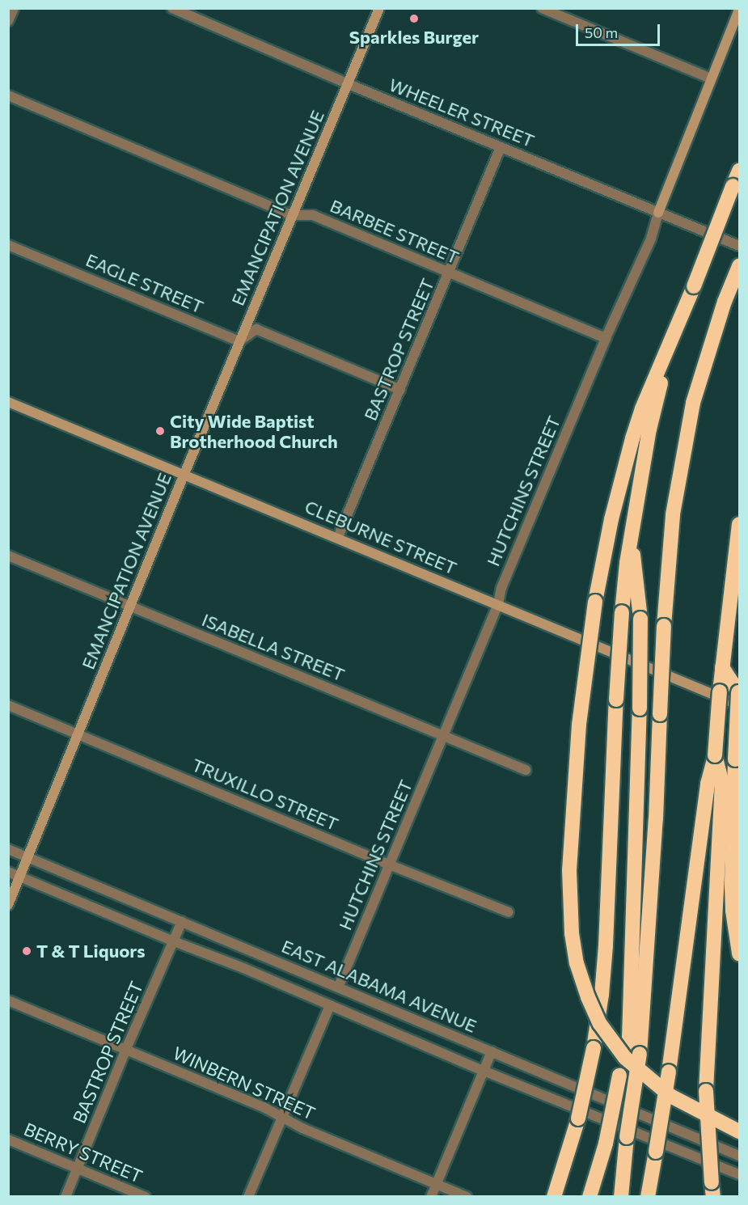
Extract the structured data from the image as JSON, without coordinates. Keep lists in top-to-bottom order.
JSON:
{
  "streets": {
    "main road": ["EMANCIPATION AVENUE", "HUTCHINS STREET", "CLEBURNE STREET"],
    "street": [
      "WHEELER STREET",
      "BARBEE STREET",
      "EAGLE STREET",
      "BASTROP STREET",
      "ISABELLA STREET",
      "TRUXILLO STREET",
      "EAST ALABAMA AVENUE",
      "WINBERN STREET",
      "BERRY STREET"
    ]
  },
  "crossings": [
    ["WHEELER STREET", "EMANCIPATION AVENUE"],
    ["WHEELER STREET", "BASTROP STREET"],
    ["WHEELER STREET", "HUTCHINS STREET"],
    ["EMANCIPATION AVENUE", "BARBEE STREET"],
    ["EMANCIPATION AVENUE", "EAGLE STREET"],
    ["EMANCIPATION AVENUE", "CLEBURNE STREET"],
    ["EMANCIPATION AVENUE", "ISABELLA STREET"],
    ["EMANCIPATION AVENUE", "TRUXILLO STREET"],
    ["EMANCIPATION AVENUE", "EAST ALABAMA AVENUE"],
    ["BARBEE STREET", "BASTROP STREET"],
    ["BARBEE STREET", "HUTCHINS STREET"],
    ["BASTROP STREET", "CLEBURNE STREET"],
    ["BASTROP STREET", "EAST ALABAMA AVENUE"],
    ["BASTROP STREET", "WINBERN STREET"],
    ["BASTROP STREET", "BERRY STREET"],
    ["HUTCHINS STREET", "CLEBURNE STREET"],
    ["HUTCHINS STREET", "ISABELLA STREET"],
    ["HUTCHINS STREET", "TRUXILLO STREET"],
    ["HUTCHINS STREET", "EAST ALABAMA AVENUE"]
  ],
  "places": ["Sparkles Burger", "City Wide Baptist Brotherhood Church", "T & T Liquors"],
  "scale_bar": "50 m"
}
